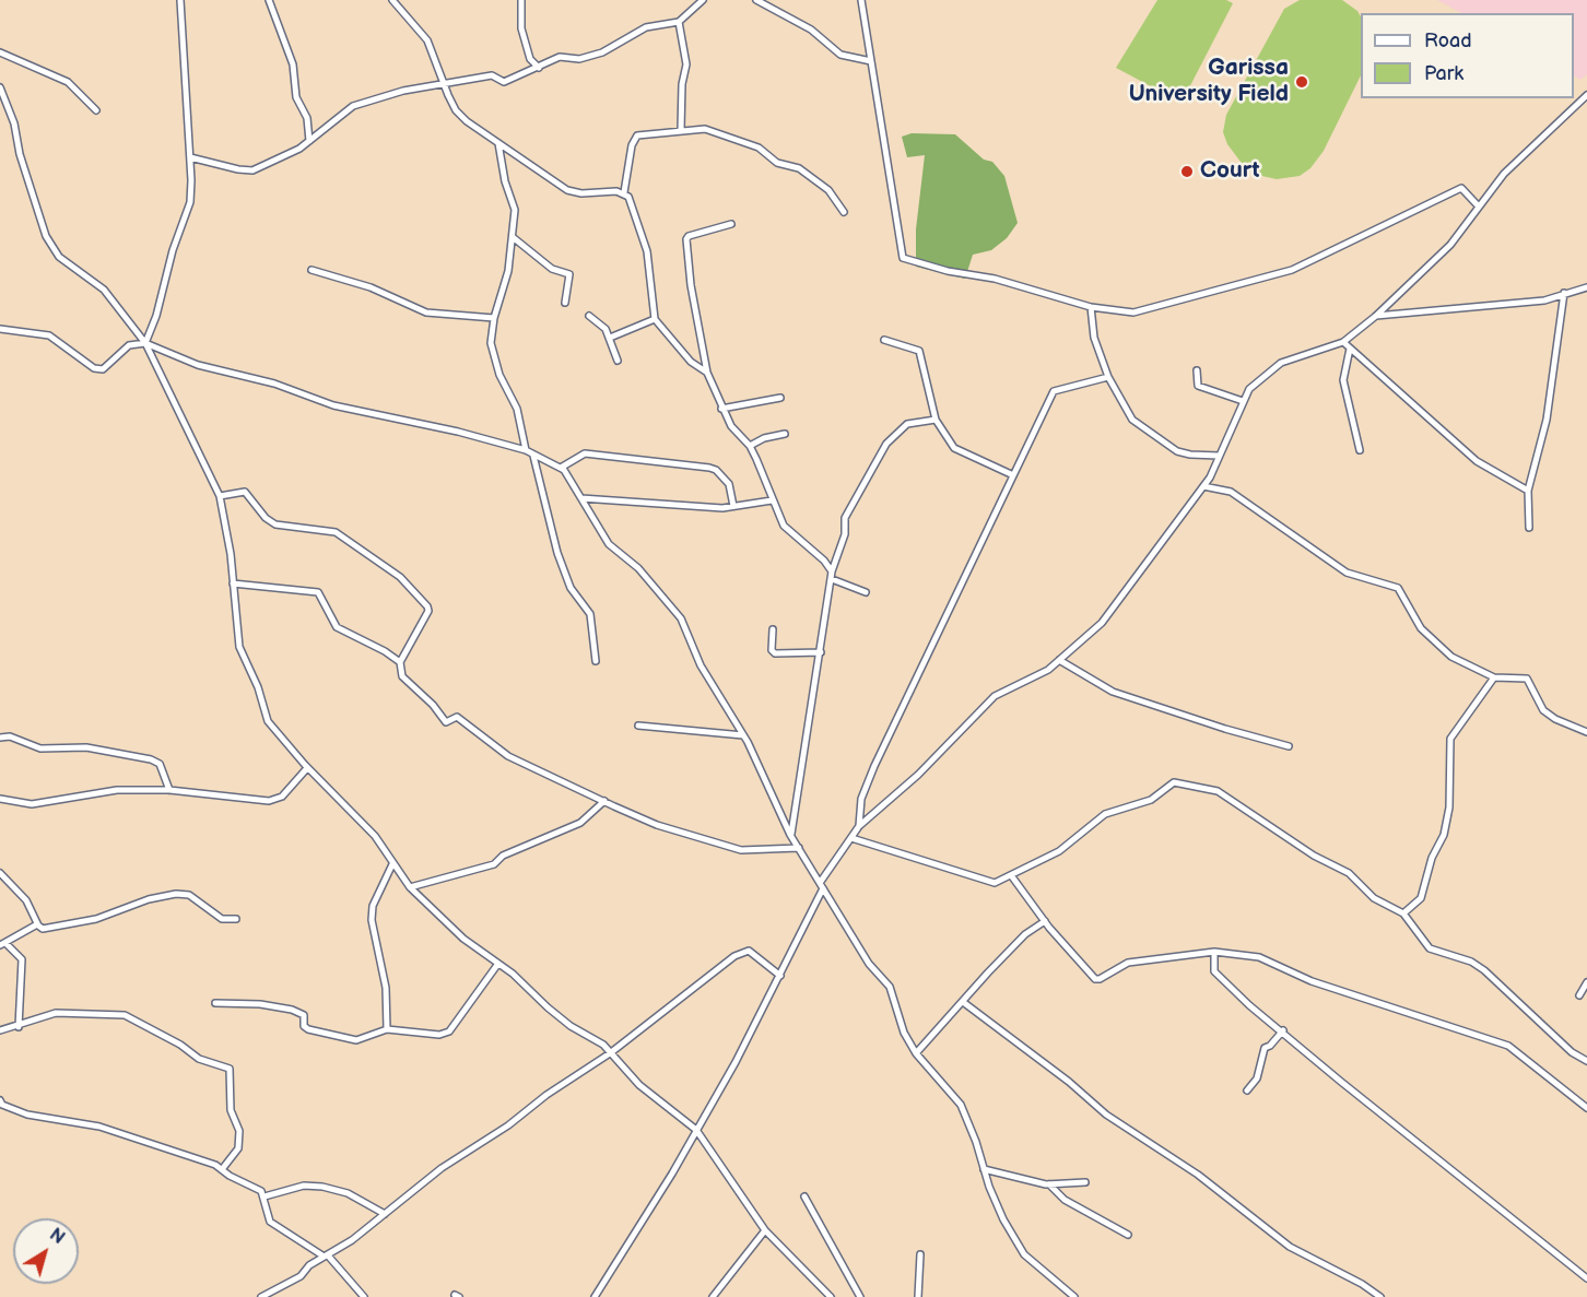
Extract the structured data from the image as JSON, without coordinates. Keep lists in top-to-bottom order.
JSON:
{
  "places": ["Garissa University Field", "Court"],
  "legend": ["Road", "Park"],
  "north": "top right"
}
